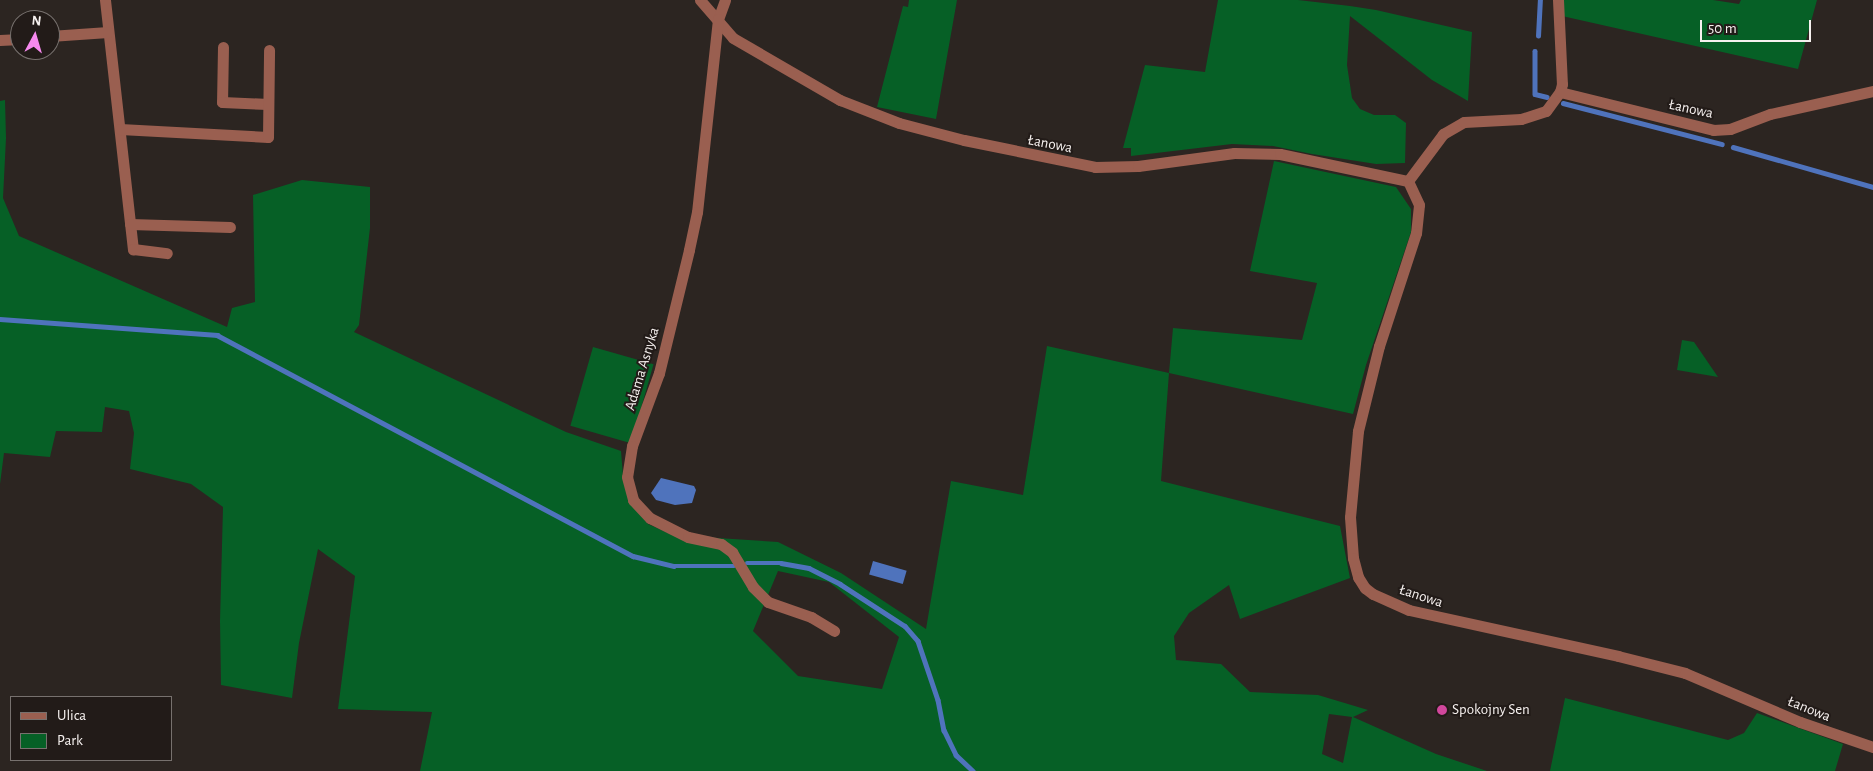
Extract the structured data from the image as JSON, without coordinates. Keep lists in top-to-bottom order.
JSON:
{
  "streets": {
    "street": ["Łanowa", "Adama Asnyka"]
  },
  "crossings": [
    ["Łanowa", "Adama Asnyka"]
  ],
  "places": ["Spokojny Sen"],
  "legend": ["Ulica", "Park"],
  "scale_bar": "50 m",
  "north": "top"
}
